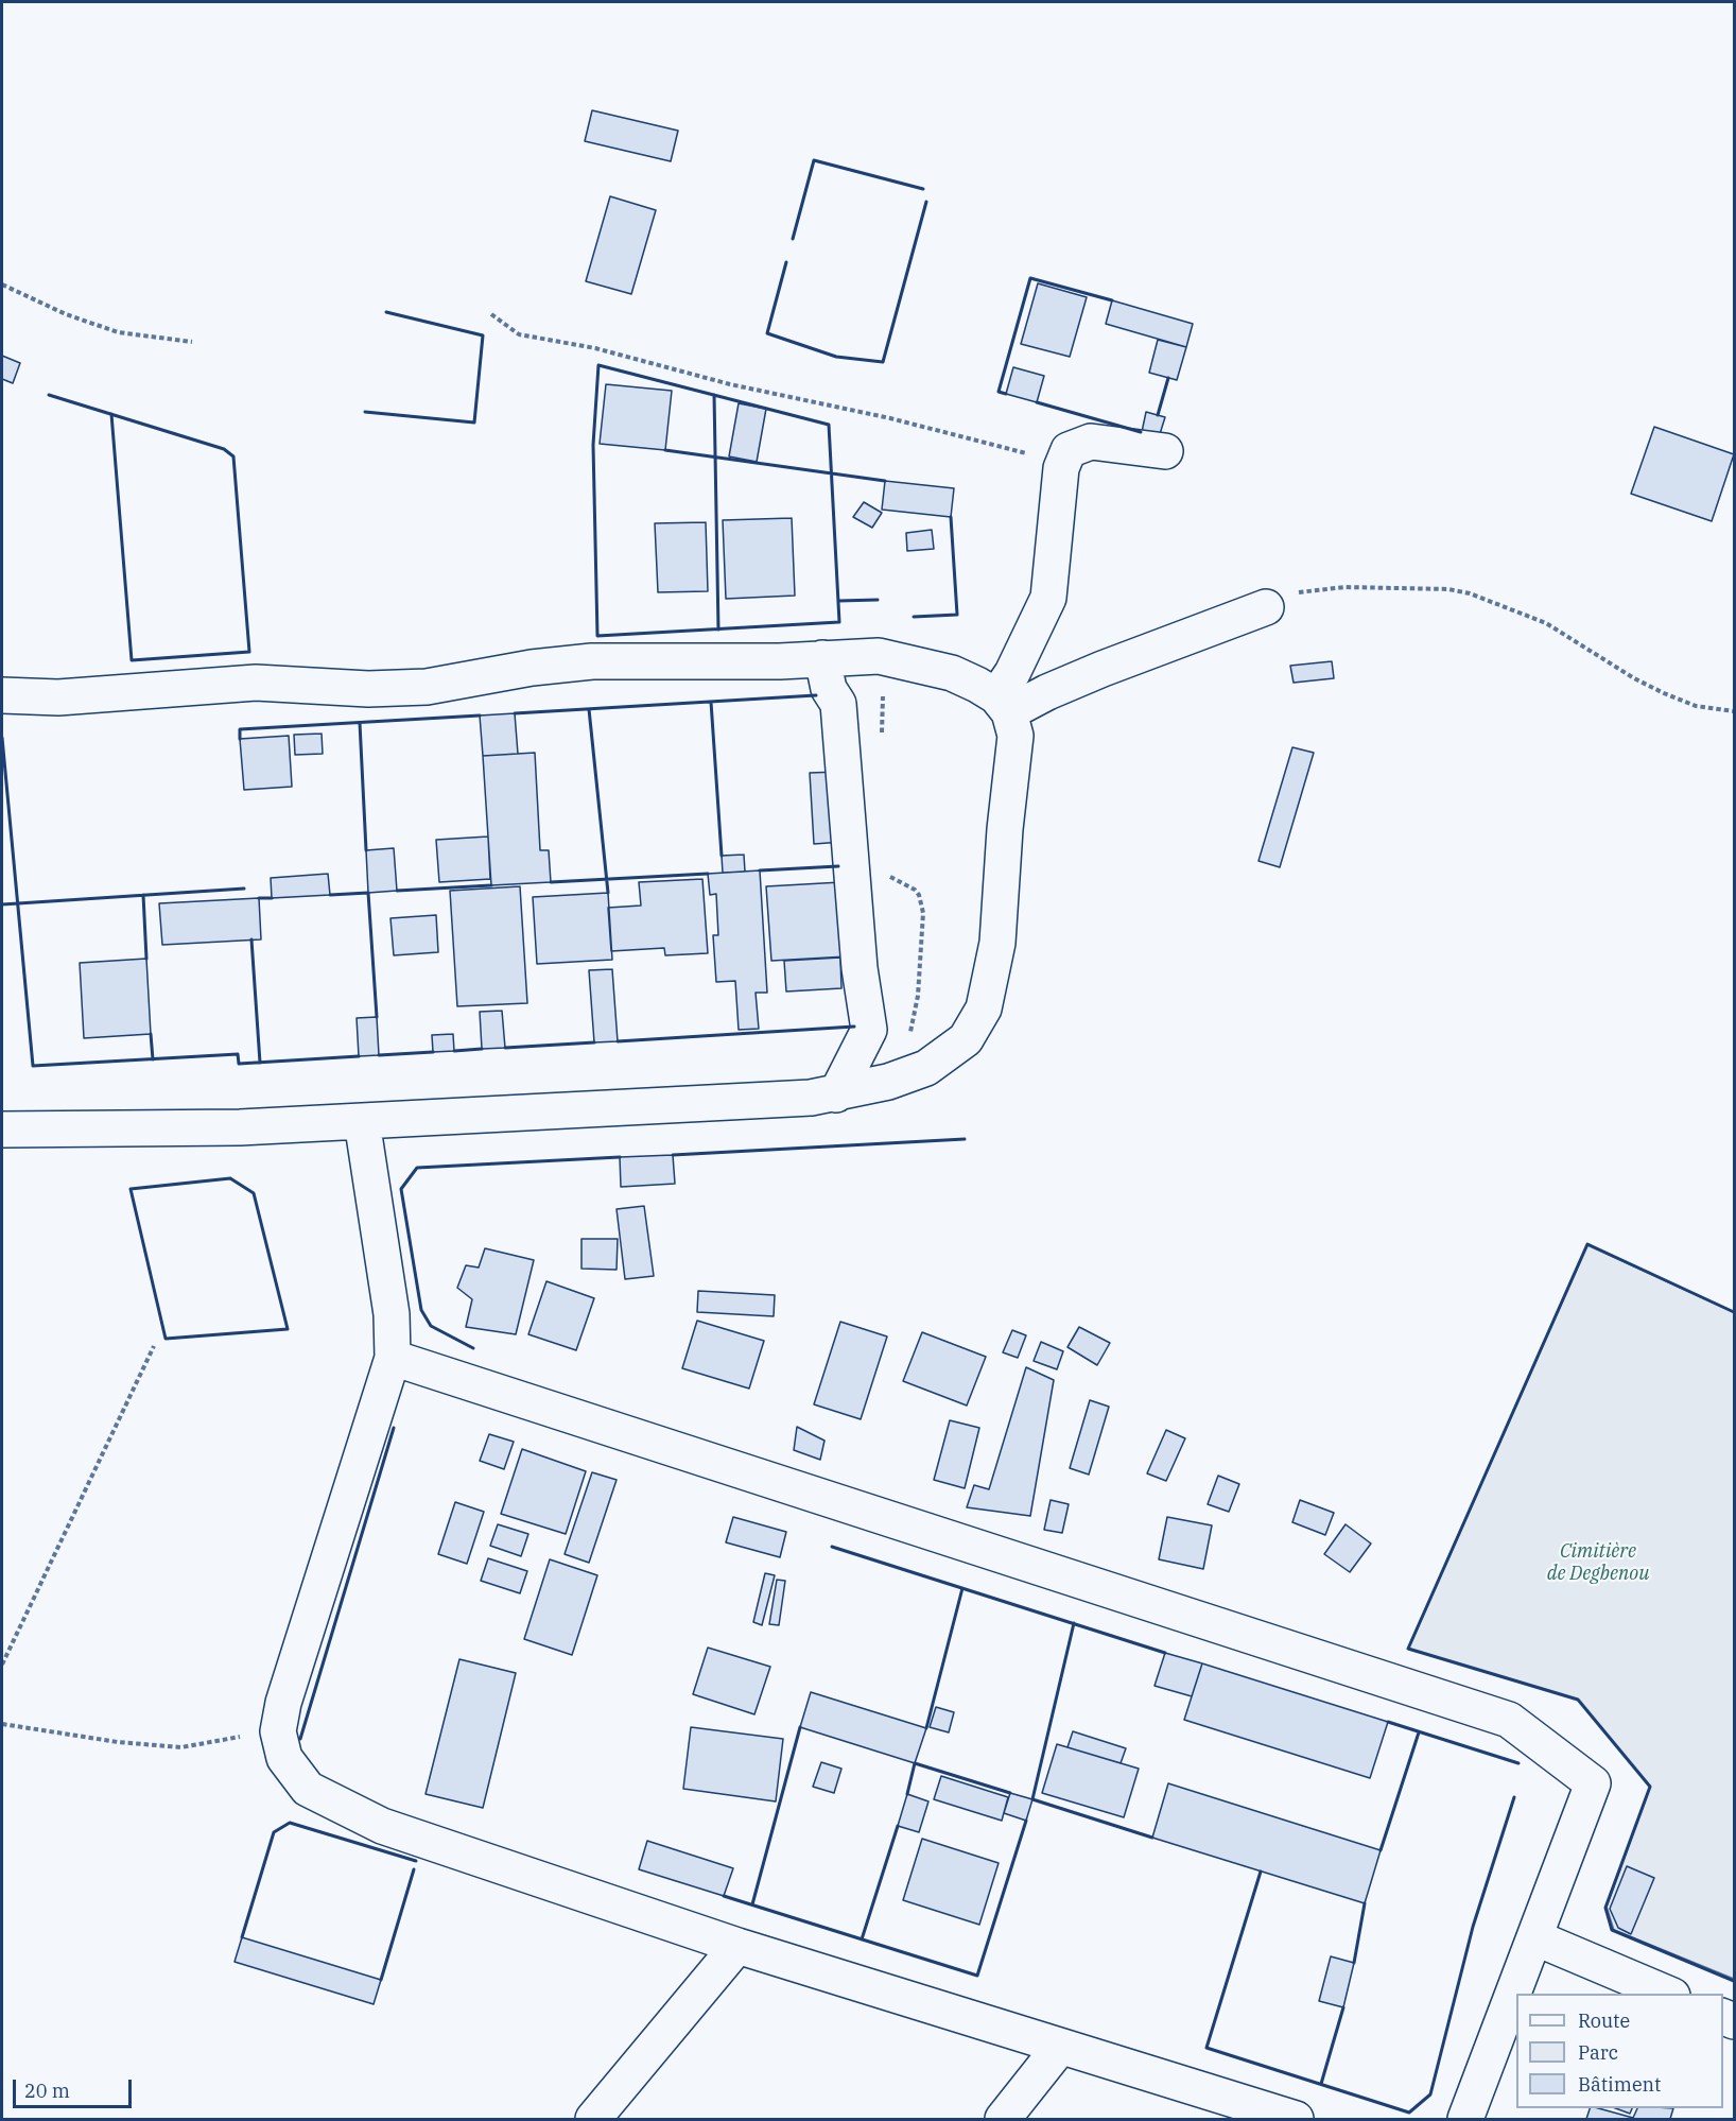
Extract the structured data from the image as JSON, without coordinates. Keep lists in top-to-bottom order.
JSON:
{
  "parks": ["Cimitière de Degbenou"],
  "legend": ["Route", "Parc", "Bâtiment"],
  "scale_bar": "20 m"
}
